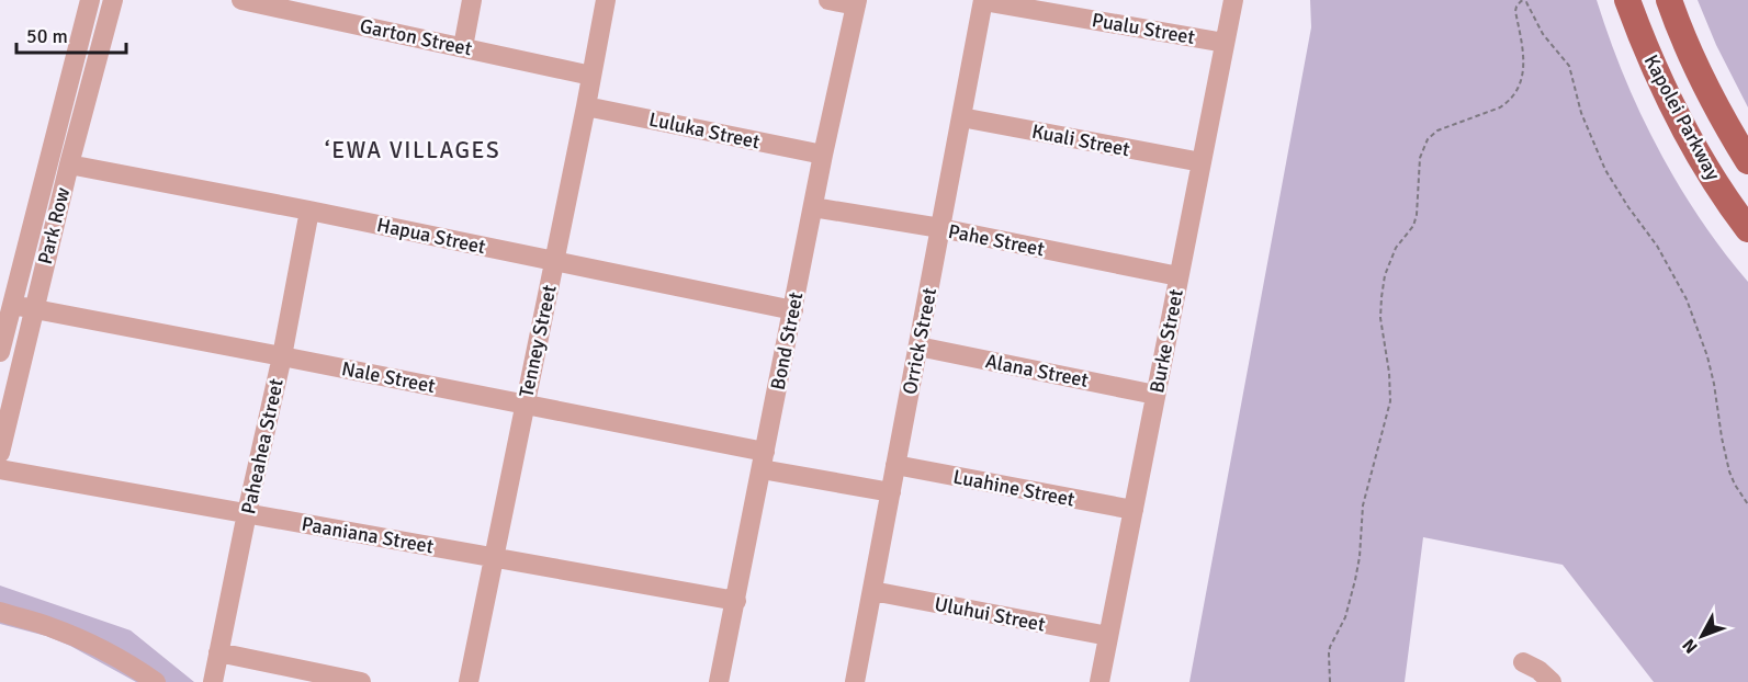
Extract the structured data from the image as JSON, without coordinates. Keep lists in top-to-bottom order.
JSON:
{
  "streets": {
    "main road": ["Kapolei Parkway"],
    "street": [
      "Pualu Street",
      "Garton Street",
      "Luluka Street",
      "Kuali Street",
      "Park Row",
      "Hapua Street",
      "Pahe Street",
      "Tenney Street",
      "Bond Street",
      "Orrick Street",
      "Burke Street",
      "Alana Street",
      "Nale Street",
      "Paheahea Street",
      "Luahine Street",
      "Paaniana Street",
      "Uluhui Street"
    ]
  },
  "crossings": [
    ["Pualu Street", "Orrick Street"],
    ["Pualu Street", "Burke Street"],
    ["Garton Street", "Tenney Street"],
    ["Luluka Street", "Tenney Street"],
    ["Luluka Street", "Bond Street"],
    ["Kuali Street", "Orrick Street"],
    ["Kuali Street", "Burke Street"],
    ["Park Row", "Hapua Street"],
    ["Park Row", "Nale Street"],
    ["Hapua Street", "Tenney Street"],
    ["Hapua Street", "Bond Street"],
    ["Hapua Street", "Paheahea Street"],
    ["Pahe Street", "Bond Street"],
    ["Pahe Street", "Orrick Street"],
    ["Pahe Street", "Burke Street"],
    ["Tenney Street", "Nale Street"],
    ["Tenney Street", "Paaniana Street"],
    ["Bond Street", "Nale Street"],
    ["Bond Street", "Paaniana Street"],
    ["Orrick Street", "Alana Street"],
    ["Orrick Street", "Nale Street"],
    ["Orrick Street", "Luahine Street"],
    ["Orrick Street", "Uluhui Street"],
    ["Burke Street", "Alana Street"],
    ["Burke Street", "Luahine Street"],
    ["Burke Street", "Uluhui Street"],
    ["Nale Street", "Paheahea Street"],
    ["Paheahea Street", "Paaniana Street"]
  ],
  "districts": ["‘EWA VILLAGES"],
  "scale_bar": "50 m",
  "north": "bottom left"
}
